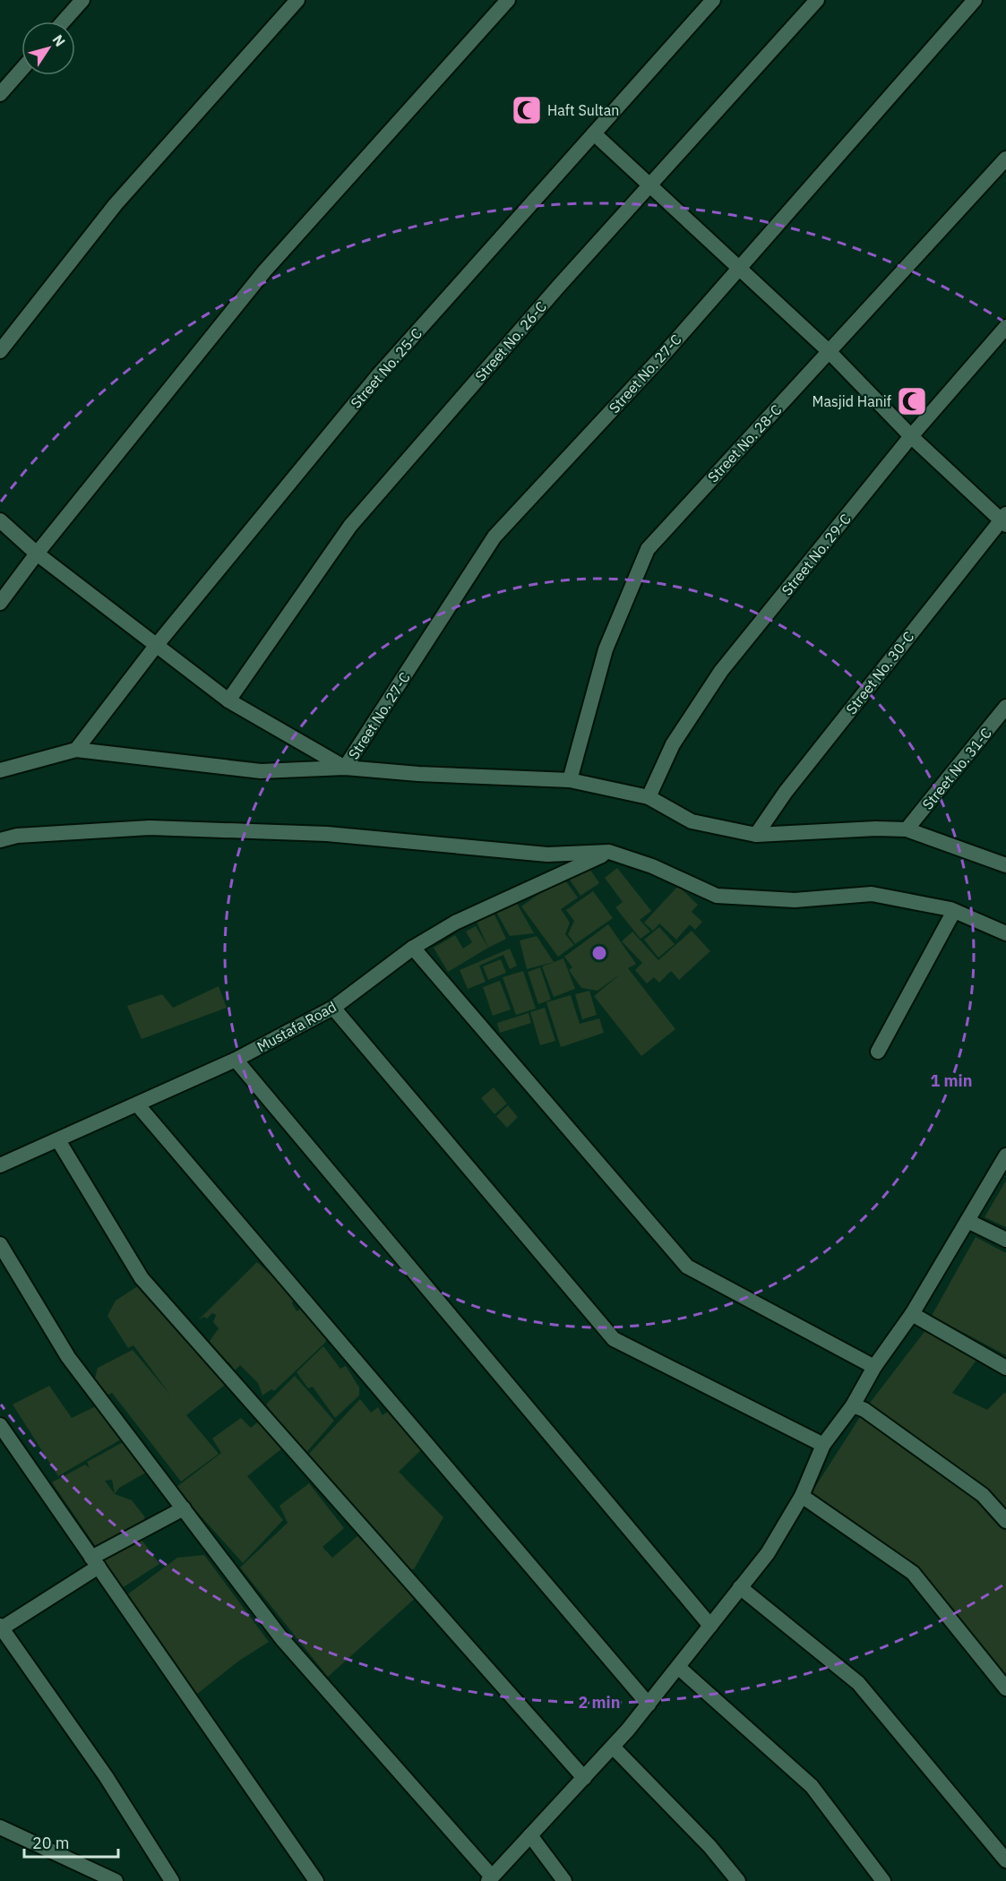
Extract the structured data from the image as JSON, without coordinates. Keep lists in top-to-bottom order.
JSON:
{
  "streets": {
    "street": [
      "Street No. 26-C",
      "Street No. 25-C",
      "Street No. 27-C",
      "Street No. 28-C",
      "Street No. 29-C",
      "Street No. 30-C",
      "Street No. 31-C",
      "Mustafa Road"
    ]
  },
  "places": {
    "mosque": ["Haft Sultan", "Masjid Hanif"]
  },
  "scale_bar": "20 m",
  "north": "top right",
  "rings": ["1 min", "2 min"]
}
